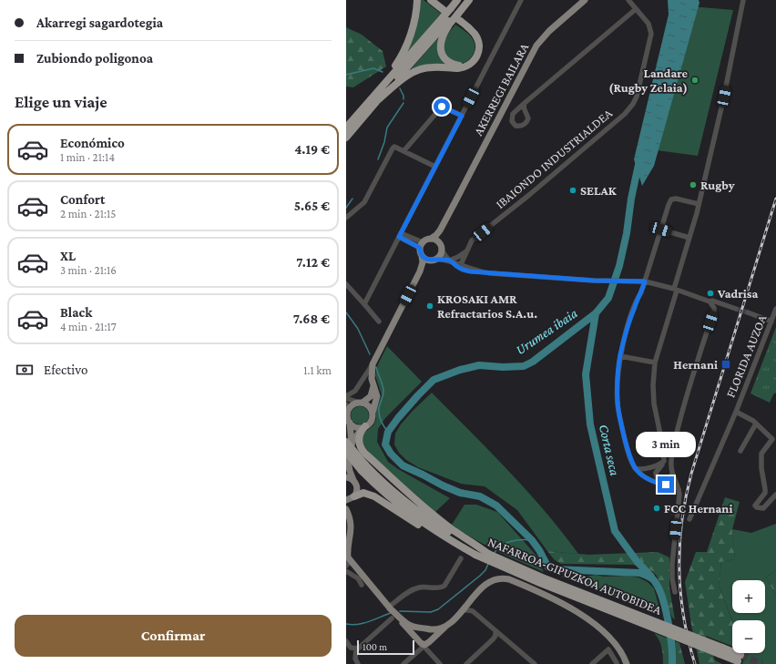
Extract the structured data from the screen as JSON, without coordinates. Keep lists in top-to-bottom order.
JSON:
{
  "streets": {
    "highway": ["NAFARROA-GIPUZKOA AUTOBIDEA"],
    "main road": ["AKERREGI BAILARA"],
    "street": ["IBAIONDO INDUSTRIALDEA", "FLORIDA AUZOA"]
  },
  "water": ["Urumea ibaia", "Corta seca"],
  "places": {
    "other": [
      "Landare (Rugby Zelaia)",
      "Rugby",
      "SELAK",
      "Vadrisa",
      "KROSAKI AMR Refractarios S.A.u.",
      "FCC Hernani"
    ],
    "transit": ["Hernani"]
  },
  "scale_bar": "100 m",
  "page": {
    "banner": ["Akarregi sagardotegia", "Zubiondo poligonoa"],
    "heading": "Elige un viaje",
    "list": [
      {
        "name": "Económico",
        "note": "1 min · 21:14",
        "value": "4.19 €"
      },
      {
        "name": "Confort",
        "note": "2 min · 21:15",
        "value": "5.65 €"
      },
      {
        "name": "XL",
        "note": "3 min · 21:16",
        "value": "7.12 €"
      },
      {
        "name": "Black",
        "note": "4 min · 21:17",
        "value": "7.68 €"
      }
    ],
    "pay": ["Efectivo", "1.1 km"],
    "bubble": "3 min",
    "map_buttons": ["+", "−"],
    "buttons": "Confirmar",
    "scale": "100 m"
  }
}
